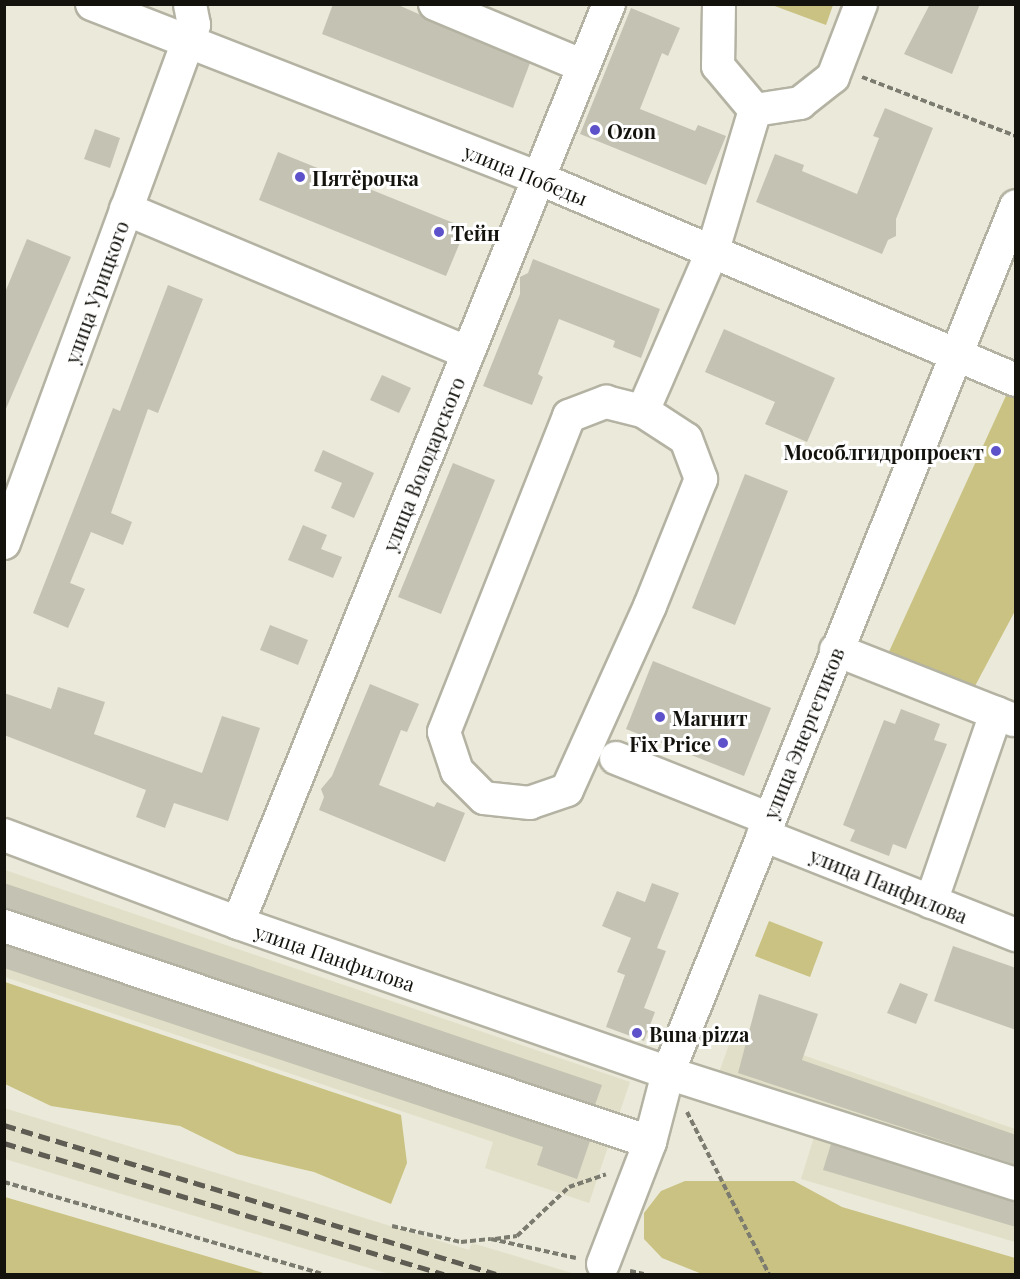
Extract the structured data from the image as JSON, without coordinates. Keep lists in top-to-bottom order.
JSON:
{
  "streets": {
    "street": [
      "улица Победы",
      "улица Урицкого",
      "улица Володарского",
      "улица Энергетиков",
      "улица Панфилова"
    ]
  },
  "crossings": [
    ["улица Победы", "улица Урицкого"],
    ["улица Победы", "улица Володарского"],
    ["улица Победы", "улица Энергетиков"],
    ["улица Володарского", "улица Панфилова"],
    ["улица Энергетиков", "улица Панфилова"]
  ],
  "places": [
    "Ozon",
    "Пятёрочка",
    "Тейн",
    "Мособлгидропроект",
    "Магнит",
    "Fix Price",
    "Buna pizza"
  ]
}
